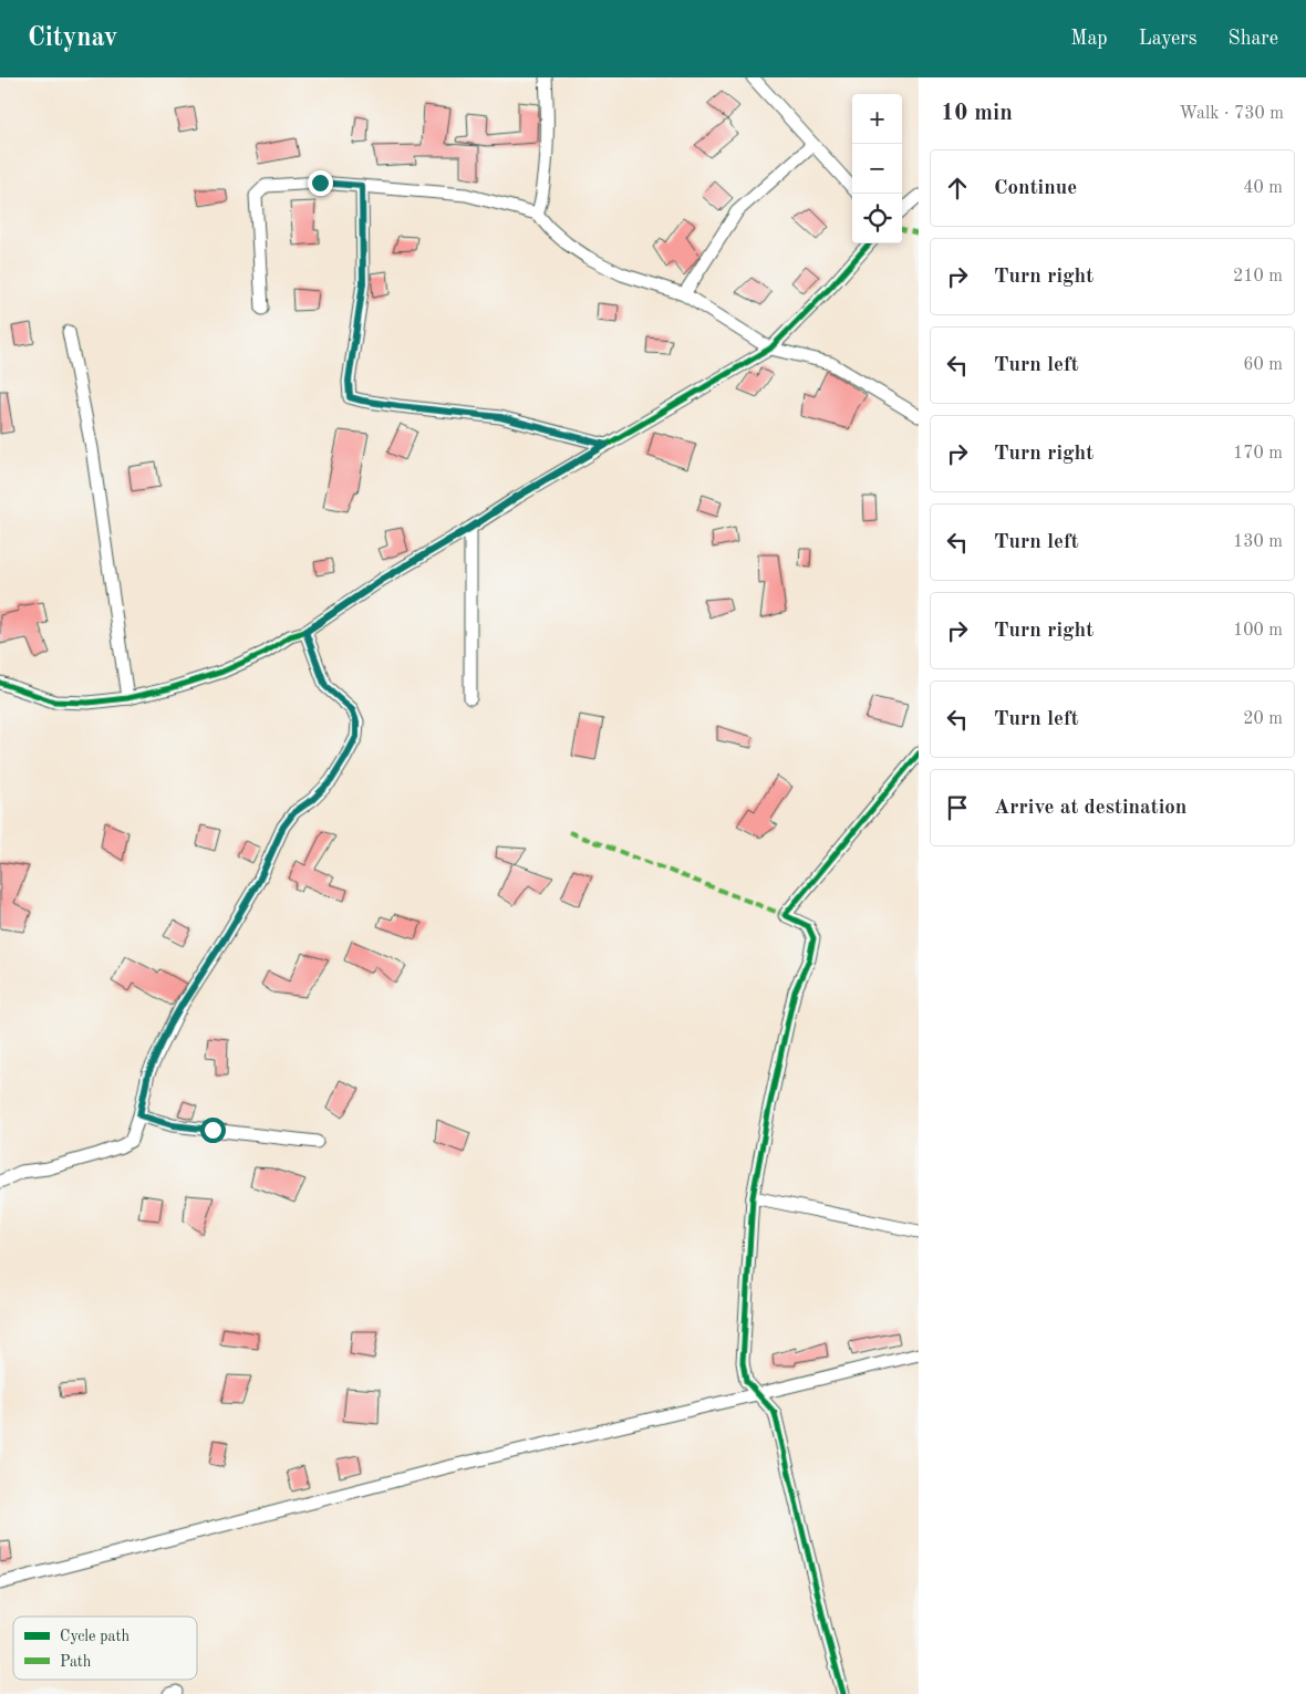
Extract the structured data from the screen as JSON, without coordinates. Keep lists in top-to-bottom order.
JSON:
{
  "legend": ["Cycle path", "Path"],
  "page": {
    "header": "Citynav",
    "nav": ["Map", "Layers", "Share"],
    "heading": ["10 min", "Walk · 730 m"],
    "map_buttons": ["+", "−"],
    "list": [
      ["Continue", "40 m"],
      ["Turn right", "210 m"],
      ["Turn left", "60 m"],
      ["Turn right", "170 m"],
      ["Turn left", "130 m"],
      ["Turn right", "100 m"],
      ["Turn left", "20 m"],
      "Arrive at destination"
    ]
  }
}
